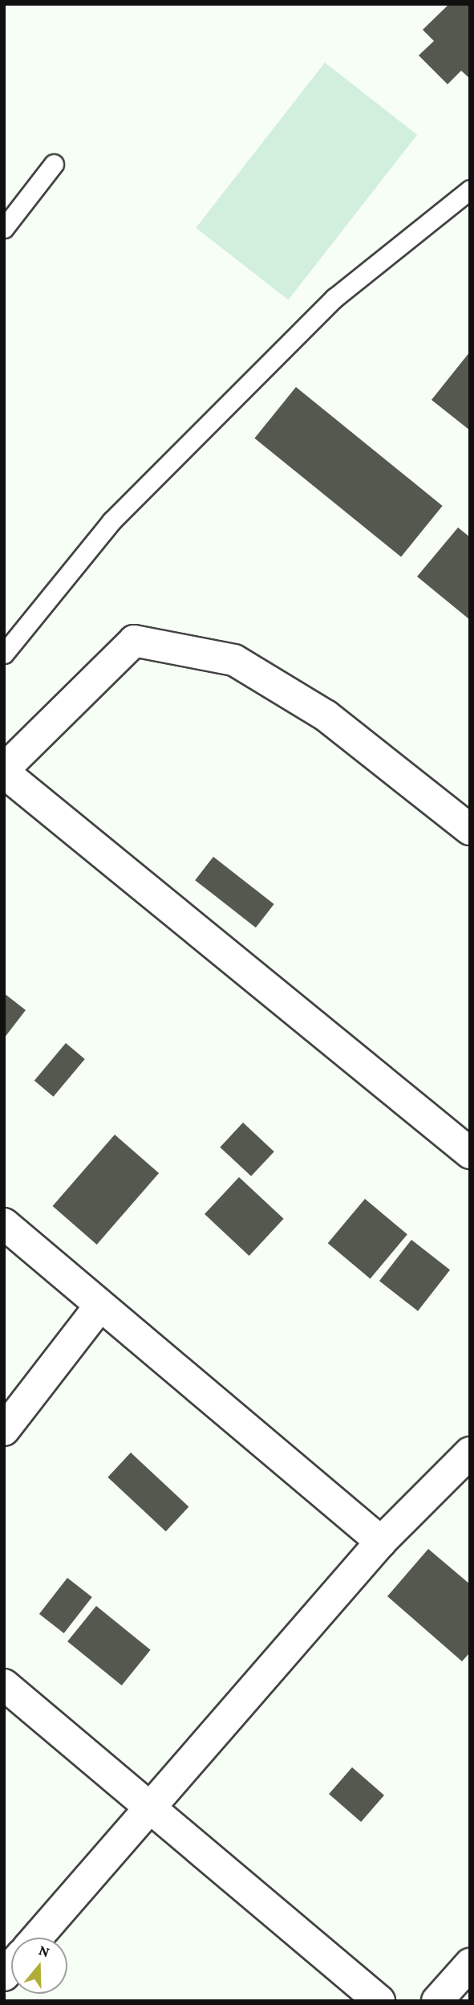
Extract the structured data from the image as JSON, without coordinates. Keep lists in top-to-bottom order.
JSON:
{
  "north": "top"
}
